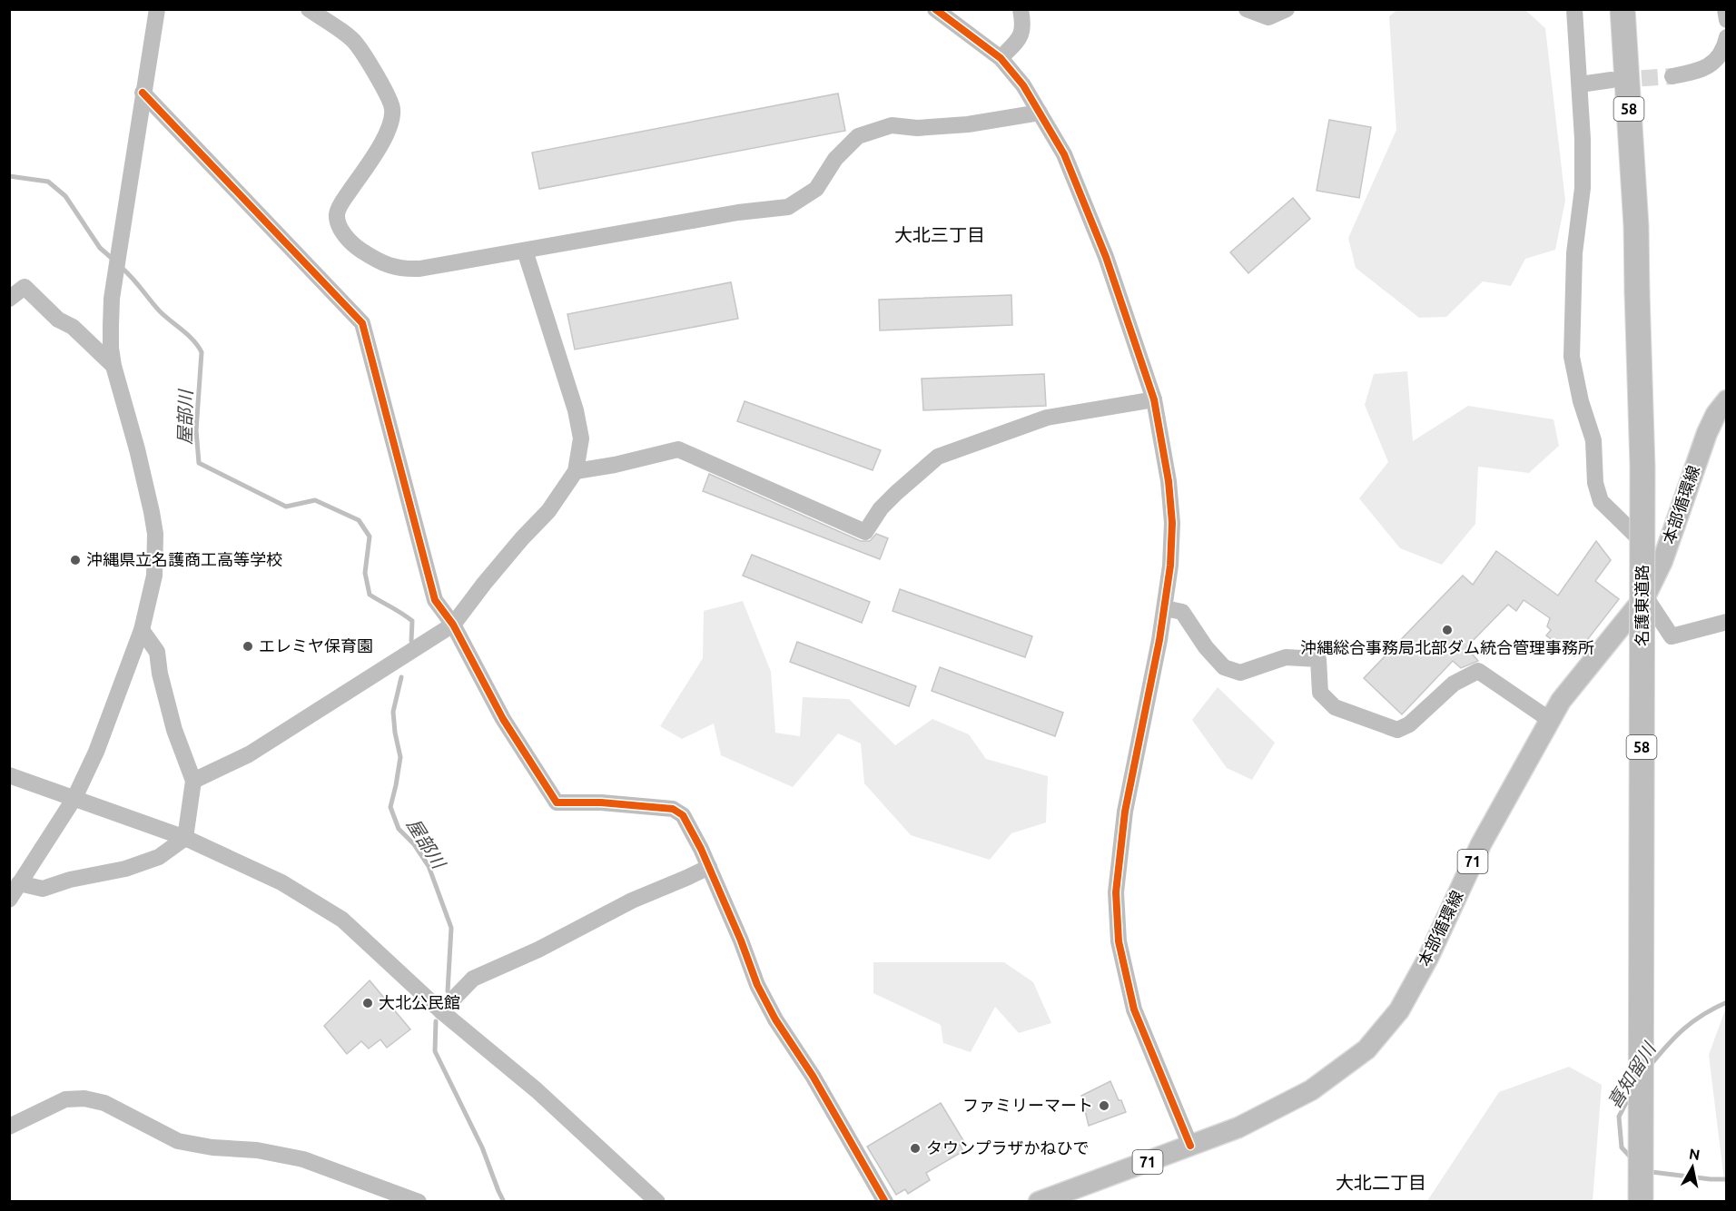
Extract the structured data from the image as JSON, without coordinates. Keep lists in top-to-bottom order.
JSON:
{
  "streets": {
    "highway": ["58", "名護東道路"],
    "main road": ["本部循環線", "71"]
  },
  "districts": ["大北三丁目", "大北二丁目"],
  "water": ["屋部川", "喜知留川"],
  "places": [
    "沖縄県立名護商工高等学校",
    "沖縄総合事務局北部ダム統合管理事務所",
    "エレミヤ保育園",
    "大北公民館",
    "ファミリーマート",
    "タウンプラザかねひで"
  ],
  "north": "top"
}
